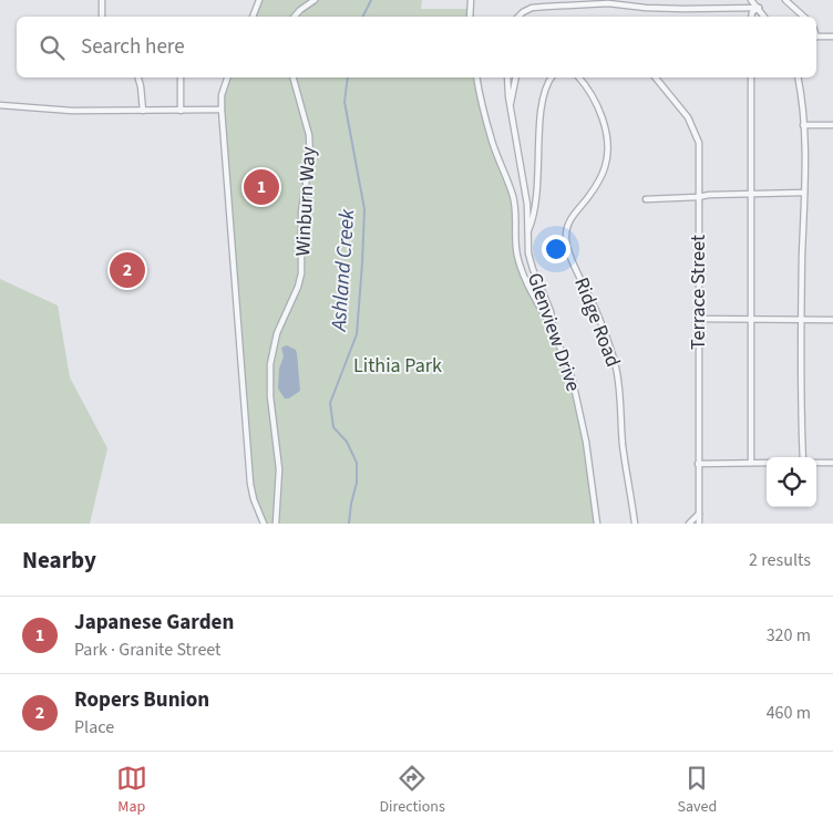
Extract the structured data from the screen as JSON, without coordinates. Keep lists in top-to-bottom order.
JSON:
{
  "streets": {
    "street": [
      "Winburn Way",
      "Terrace Street",
      "Ridge Road",
      "Glenview Drive"
    ]
  },
  "water": ["Ashland Creek"],
  "parks": ["Lithia Park"],
  "page": {
    "search": "Search here",
    "pins": ["1", "2"],
    "heading": ["Nearby", "2 results"],
    "list": [
      {
        "mark": "1",
        "name": "Japanese Garden",
        "note": "Park · Granite Street",
        "value": "320 m"
      },
      {
        "mark": "2",
        "name": "Ropers Bunion",
        "note": "Place",
        "value": "460 m"
      }
    ],
    "nav": ["Map", "Directions", "Saved"]
  }
}
